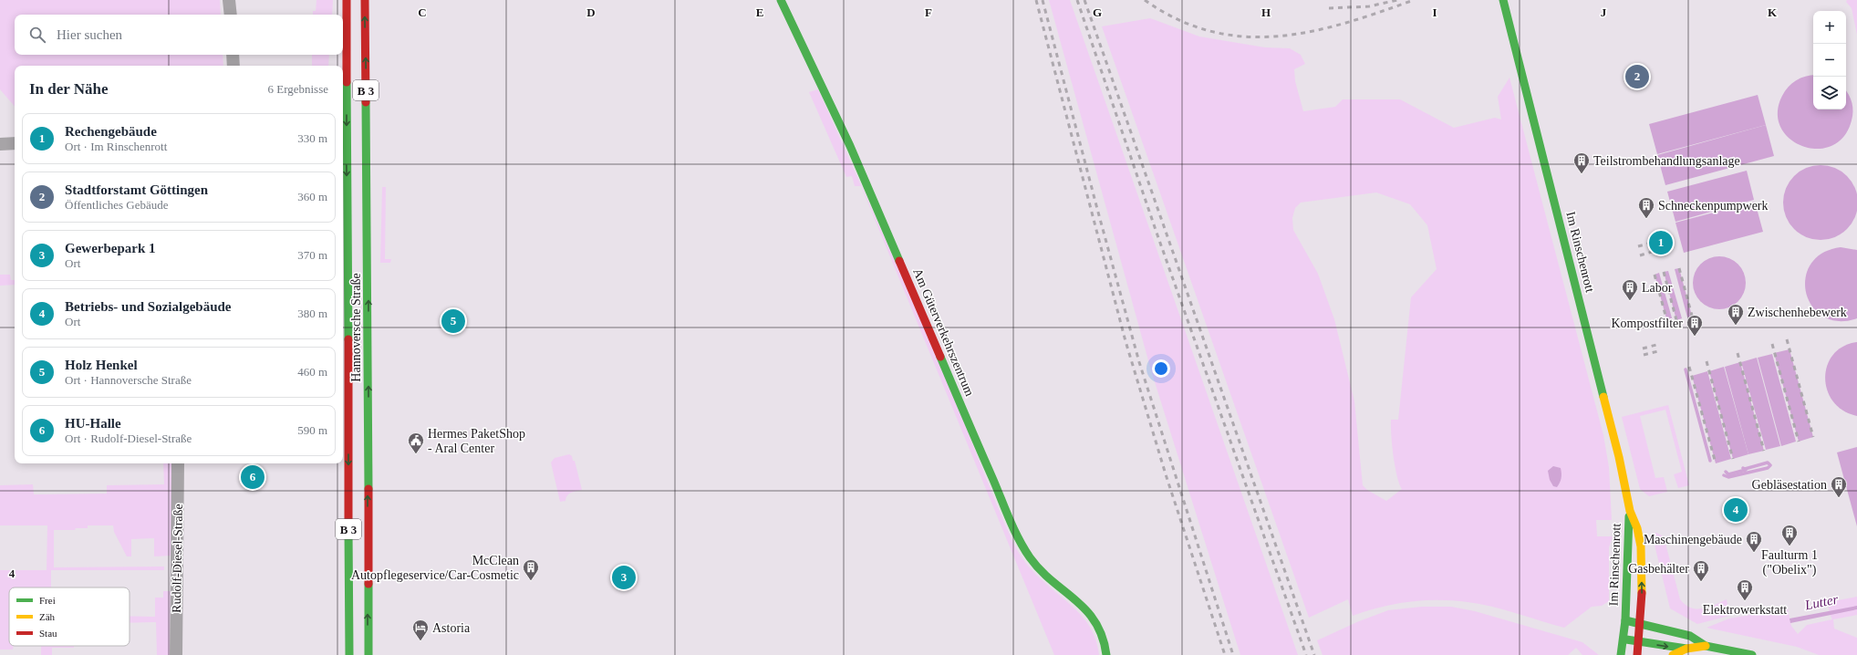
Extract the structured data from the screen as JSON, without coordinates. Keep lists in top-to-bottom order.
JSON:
{
  "streets": {
    "main road": [
      "B 3",
      "Im Rinschenrott",
      "Hannoversche Straße",
      "Am Güterverkehrszentrum"
    ],
    "street": ["Rudolf-Diesel-Straße"]
  },
  "water": ["Lutter"],
  "places": {
    "building": [
      "Teilstrombehandlungsanlage",
      "Schneckenpumpwerk",
      "Labor",
      "Zwischenhebewerk",
      "Kompostfilter",
      "Gebläsestation",
      "Faulturm 1 (\"Obelix\")",
      "Maschinengebäude",
      "McClean Autopflegeservice/Car-Cosmetic",
      "Gasbehälter",
      "Elektrowerkstatt"
    ],
    "public building": ["Hermes PaketShop - Aral Center"],
    "hotel": ["Astoria"]
  },
  "legend": ["Frei", "Zäh", "Stau"],
  "page": {
    "map_buttons": ["+", "−"],
    "search": "Hier suchen",
    "pins": [
      "2",
      "1",
      "5",
      "6",
      "4",
      "3"
    ],
    "heading": ["In der Nähe", "6 Ergebnisse"],
    "list": [
      {
        "mark": "1",
        "name": "Rechengebäude",
        "note": "Ort · Im Rinschenrott",
        "value": "330 m"
      },
      {
        "mark": "2",
        "name": "Stadtforstamt Göttingen",
        "note": "Öffentliches Gebäude",
        "value": "360 m"
      },
      {
        "mark": "3",
        "name": "Gewerbepark 1",
        "note": "Ort",
        "value": "370 m"
      },
      {
        "mark": "4",
        "name": "Betriebs- und Sozialgebäude",
        "note": "Ort",
        "value": "380 m"
      },
      {
        "mark": "5",
        "name": "Holz Henkel",
        "note": "Ort · Hannoversche Straße",
        "value": "460 m"
      },
      {
        "mark": "6",
        "name": "HU-Halle",
        "note": "Ort · Rudolf-Diesel-Straße",
        "value": "590 m"
      }
    ]
  },
  "grid": {
    "columns": [
      "C",
      "D",
      "E",
      "F",
      "G",
      "H",
      "I",
      "J",
      "K"
    ],
    "rows": ["4"]
  }
}
